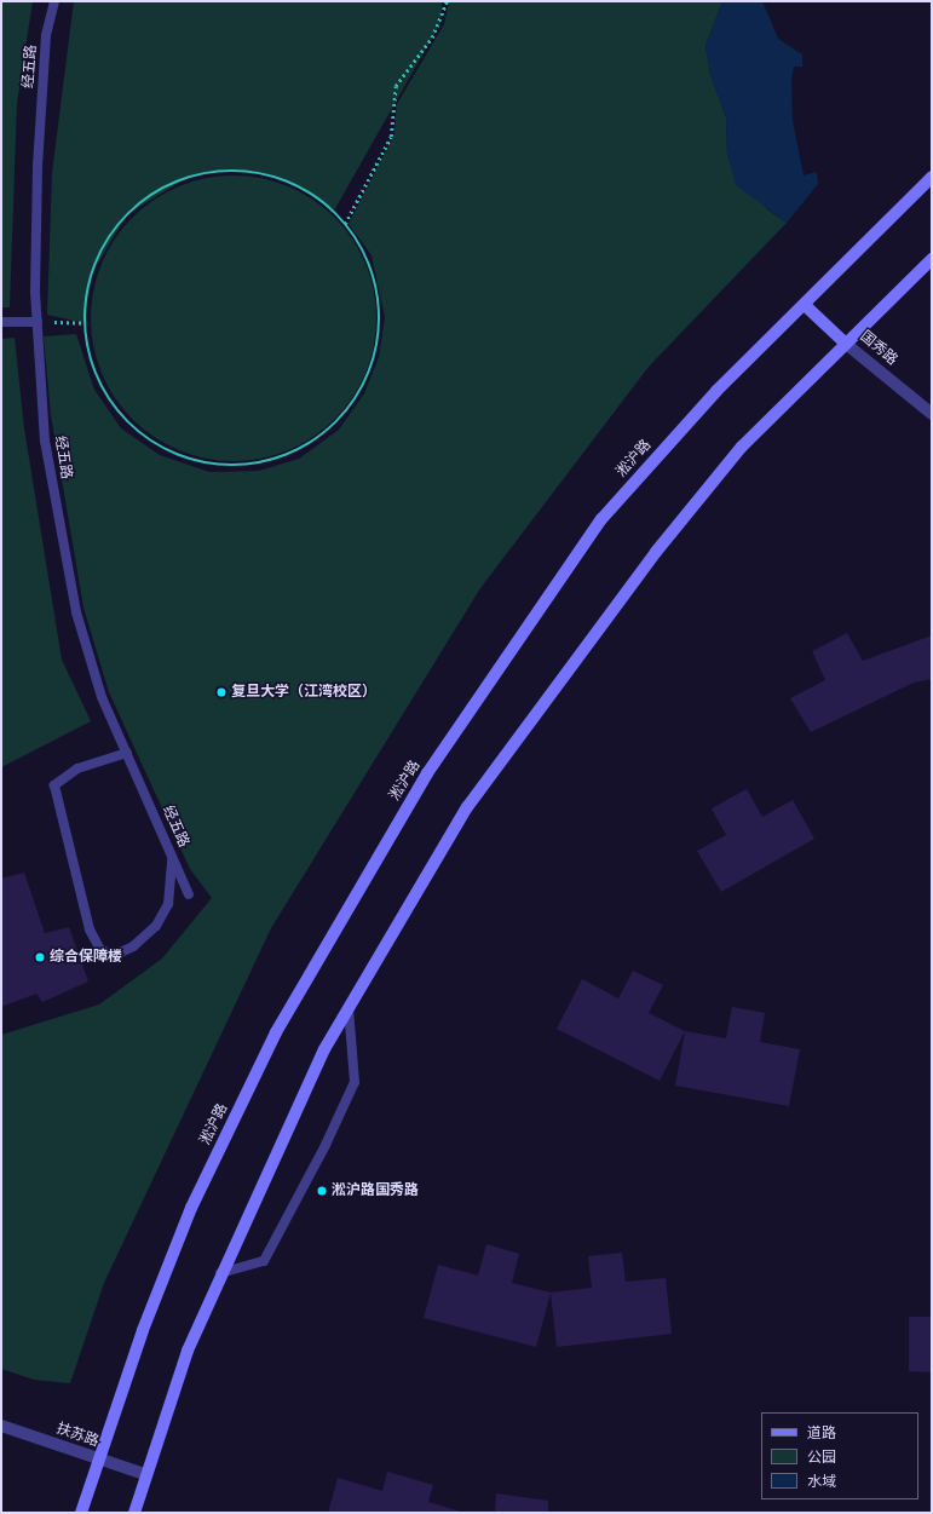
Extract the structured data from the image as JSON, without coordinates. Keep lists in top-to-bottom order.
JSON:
{
  "streets": {
    "main road": ["国秀路", "淞沪路"],
    "street": ["扶苏路"],
    "lane": ["经五路"]
  },
  "crossings": [
    ["国秀路", "淞沪路"],
    ["淞沪路", "扶苏路"]
  ],
  "places": ["复旦大学（江湾校区）", "综合保障楼", "淞沪路国秀路"],
  "legend": ["道路", "公园", "水域"]
}
